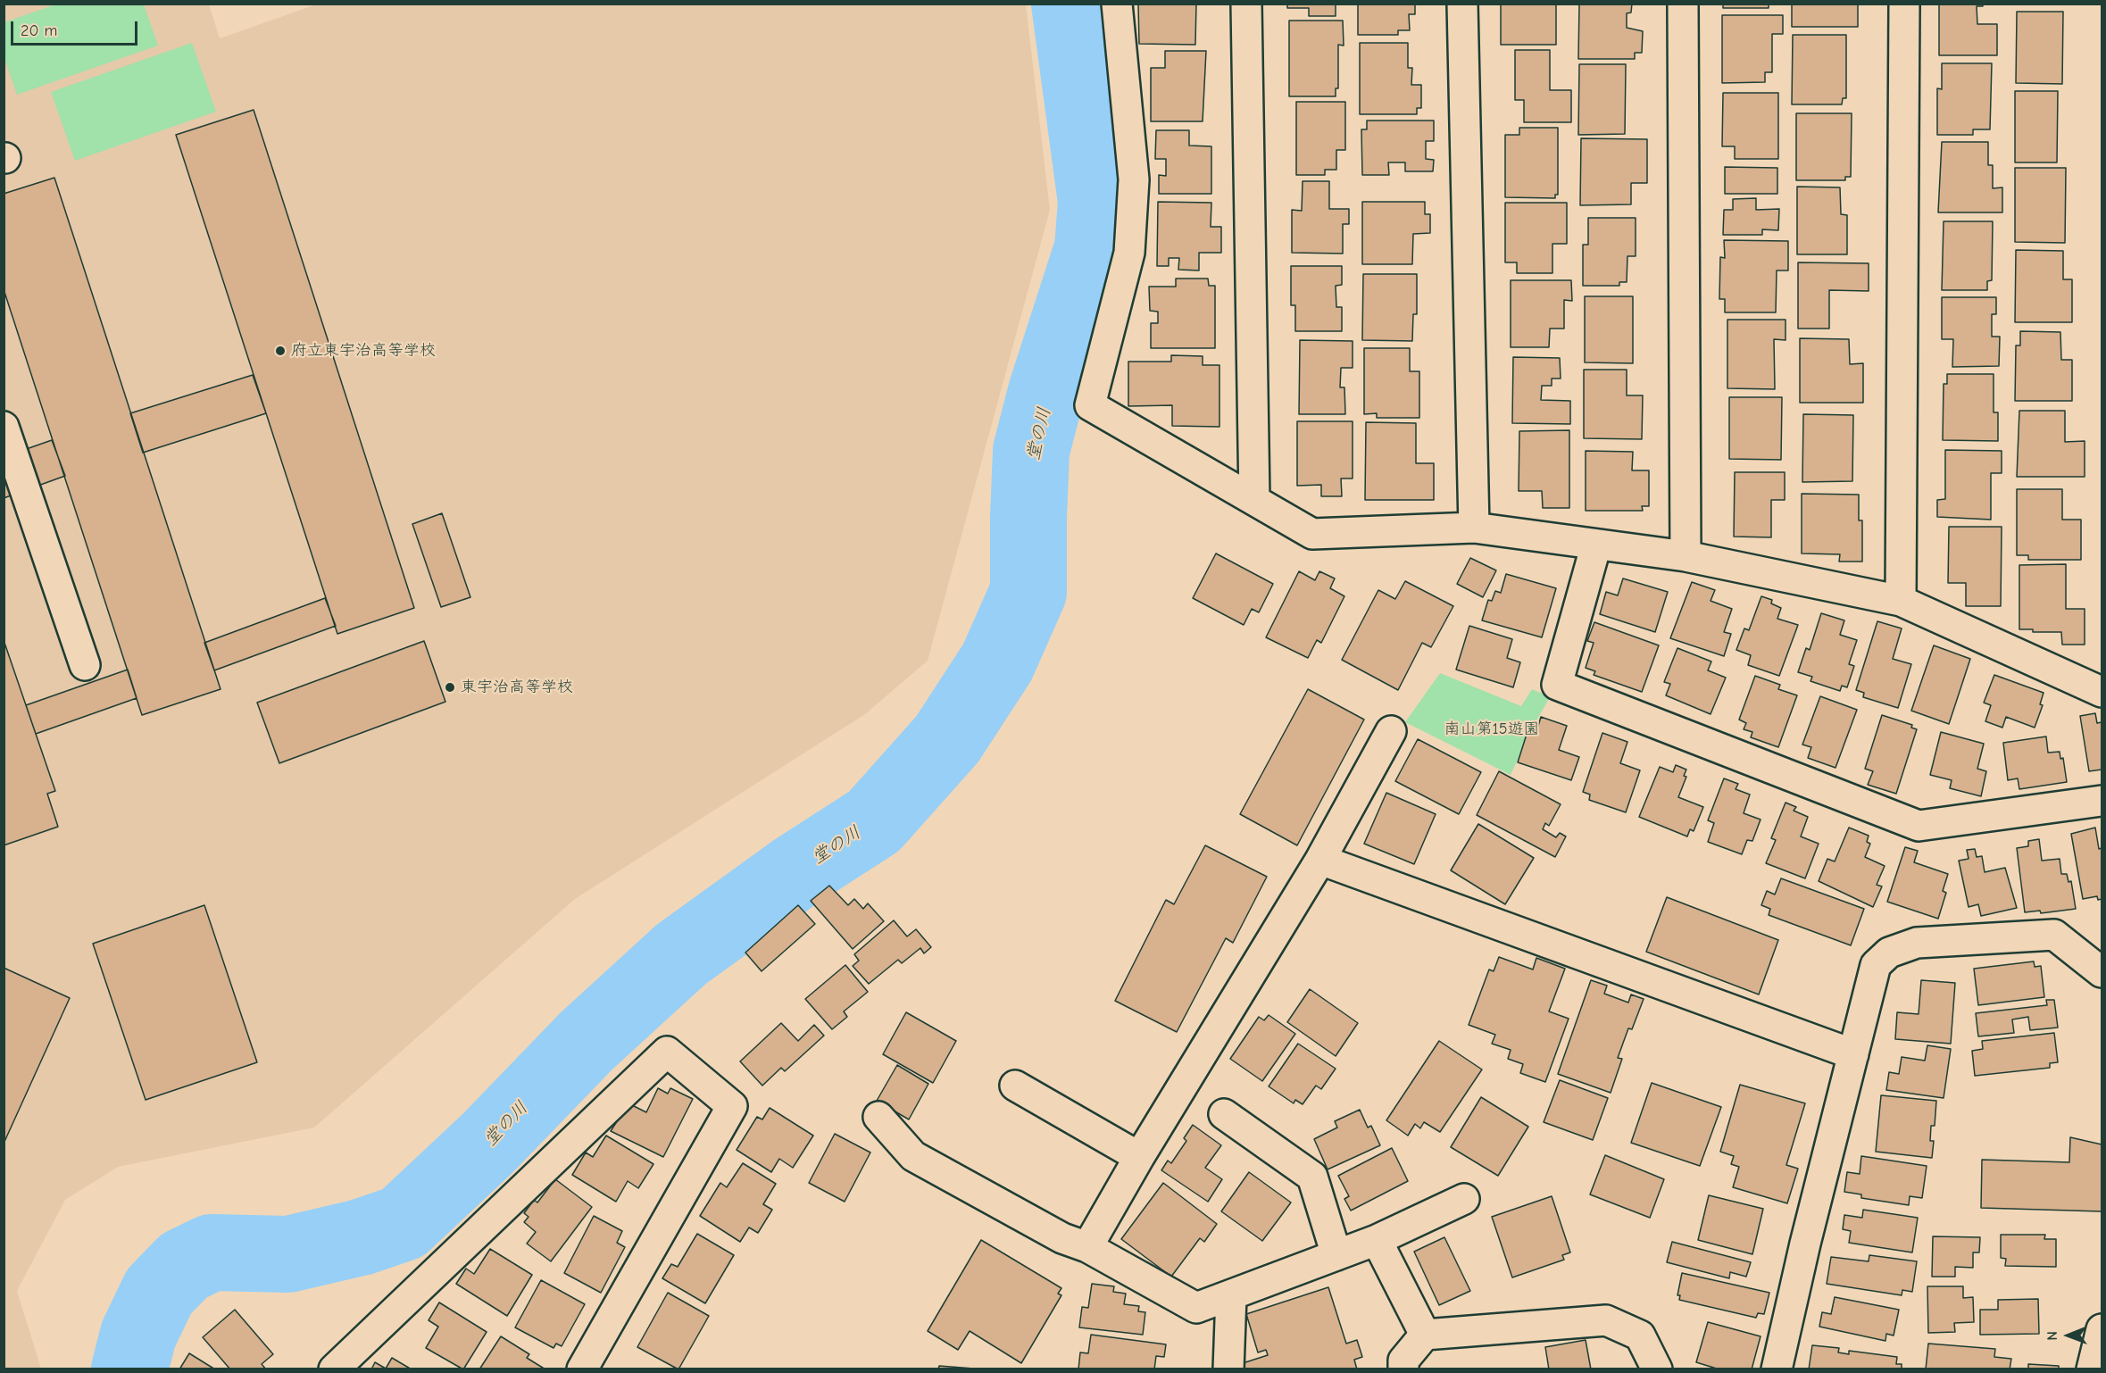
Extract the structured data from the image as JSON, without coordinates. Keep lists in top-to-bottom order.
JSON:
{
  "water": ["堂の川"],
  "parks": ["南山第15遊園"],
  "places": ["府立東宇治高等学校", "東宇治高等学校"],
  "scale_bar": "20 m",
  "north": "left"
}
